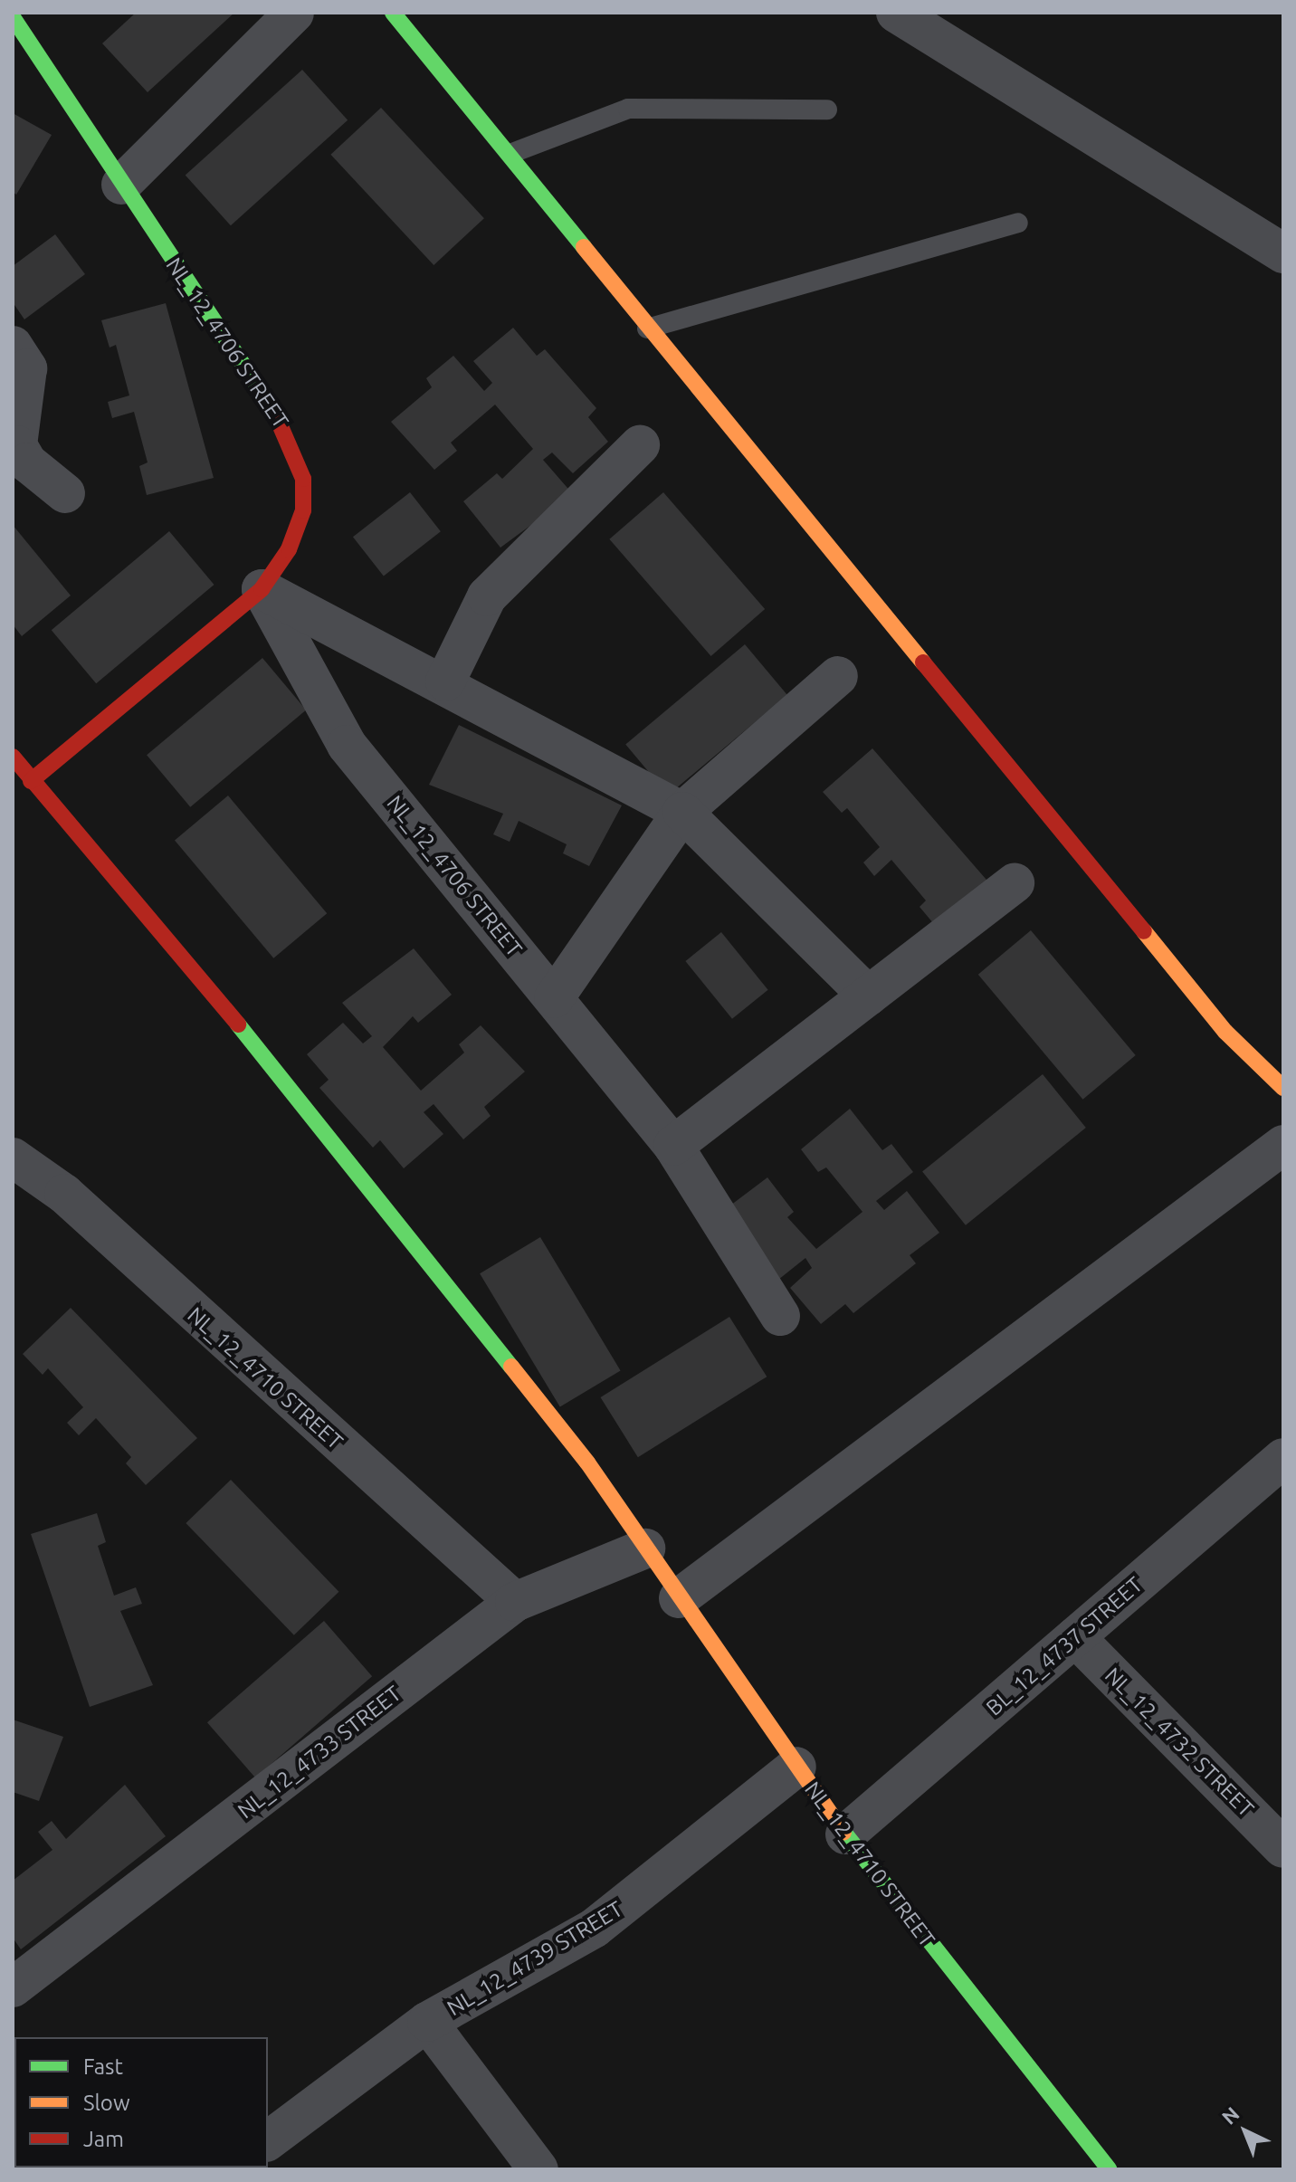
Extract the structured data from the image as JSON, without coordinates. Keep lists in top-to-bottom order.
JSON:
{
  "streets": {
    "street": [
      "NL_12_4706 STREET",
      "NL_12_4710 STREET",
      "BL_12_4737 STREET",
      "NL_12_4732 STREET",
      "NL_12_4733 STREET",
      "NL_12_4739 STREET"
    ]
  },
  "crossings": [
    ["NL_12_4706 STREET", "NL_12_4710 STREET"],
    ["NL_12_4710 STREET", "BL_12_4737 STREET"],
    ["NL_12_4710 STREET", "NL_12_4733 STREET"],
    ["NL_12_4710 STREET", "NL_12_4739 STREET"],
    ["BL_12_4737 STREET", "NL_12_4732 STREET"]
  ],
  "legend": ["Fast", "Slow", "Jam"],
  "north": "top left"
}
